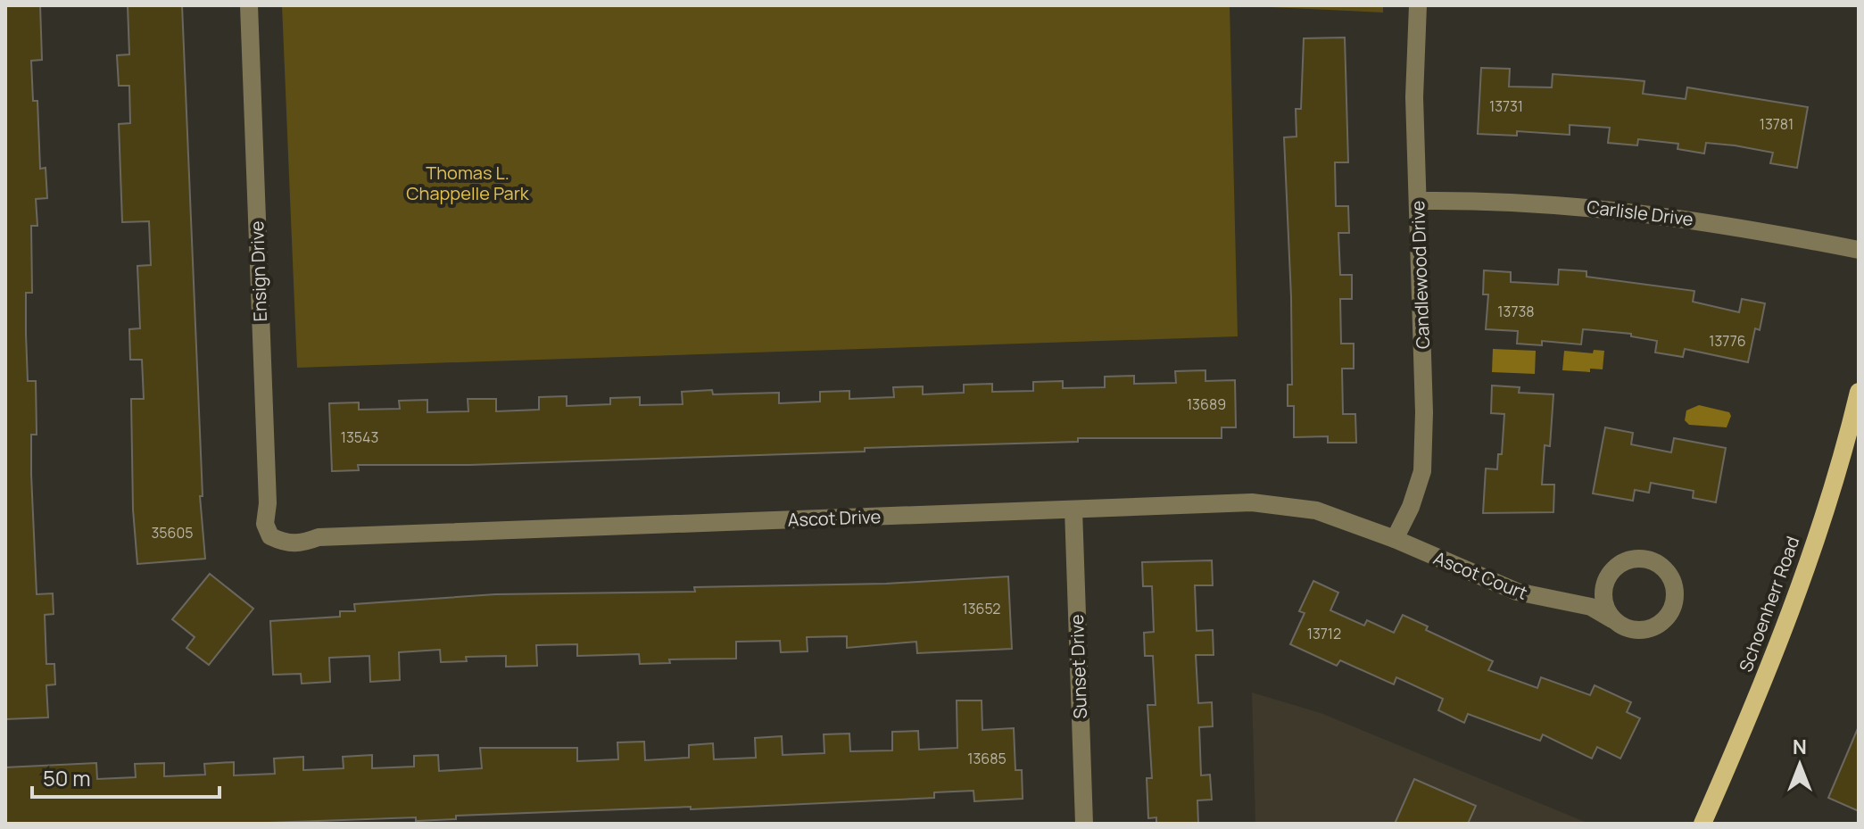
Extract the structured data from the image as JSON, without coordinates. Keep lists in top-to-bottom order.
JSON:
{
  "streets": {
    "main road": ["Schoenherr Road"],
    "street": [
      "Carlisle Drive",
      "Ensign Drive",
      "Candlewood Drive",
      "Ascot Drive",
      "Ascot Court",
      "Sunset Drive"
    ]
  },
  "crossings": [
    ["Carlisle Drive", "Candlewood Drive"],
    ["Ensign Drive", "Ascot Drive"],
    ["Candlewood Drive", "Ascot Drive"],
    ["Candlewood Drive", "Ascot Court"],
    ["Ascot Drive", "Ascot Court"],
    ["Ascot Drive", "Sunset Drive"]
  ],
  "parks": ["Thomas L. Chappelle Park"],
  "house_numbers": [
    "13731",
    "13781",
    "13738",
    "13776",
    "13689",
    "13543",
    "35605",
    "13652",
    "13712",
    "13685"
  ],
  "scale_bar": "50 m",
  "north": "top"
}
